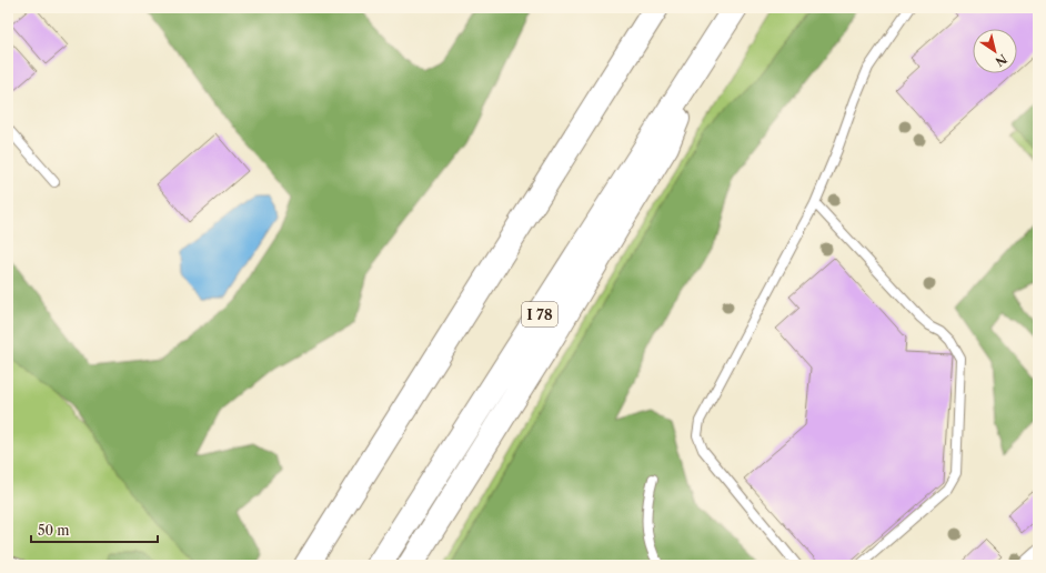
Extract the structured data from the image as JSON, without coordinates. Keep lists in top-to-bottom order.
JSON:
{
  "streets": {
    "highway": ["I 78"]
  },
  "scale_bar": "50 m",
  "north": "bottom right"
}
